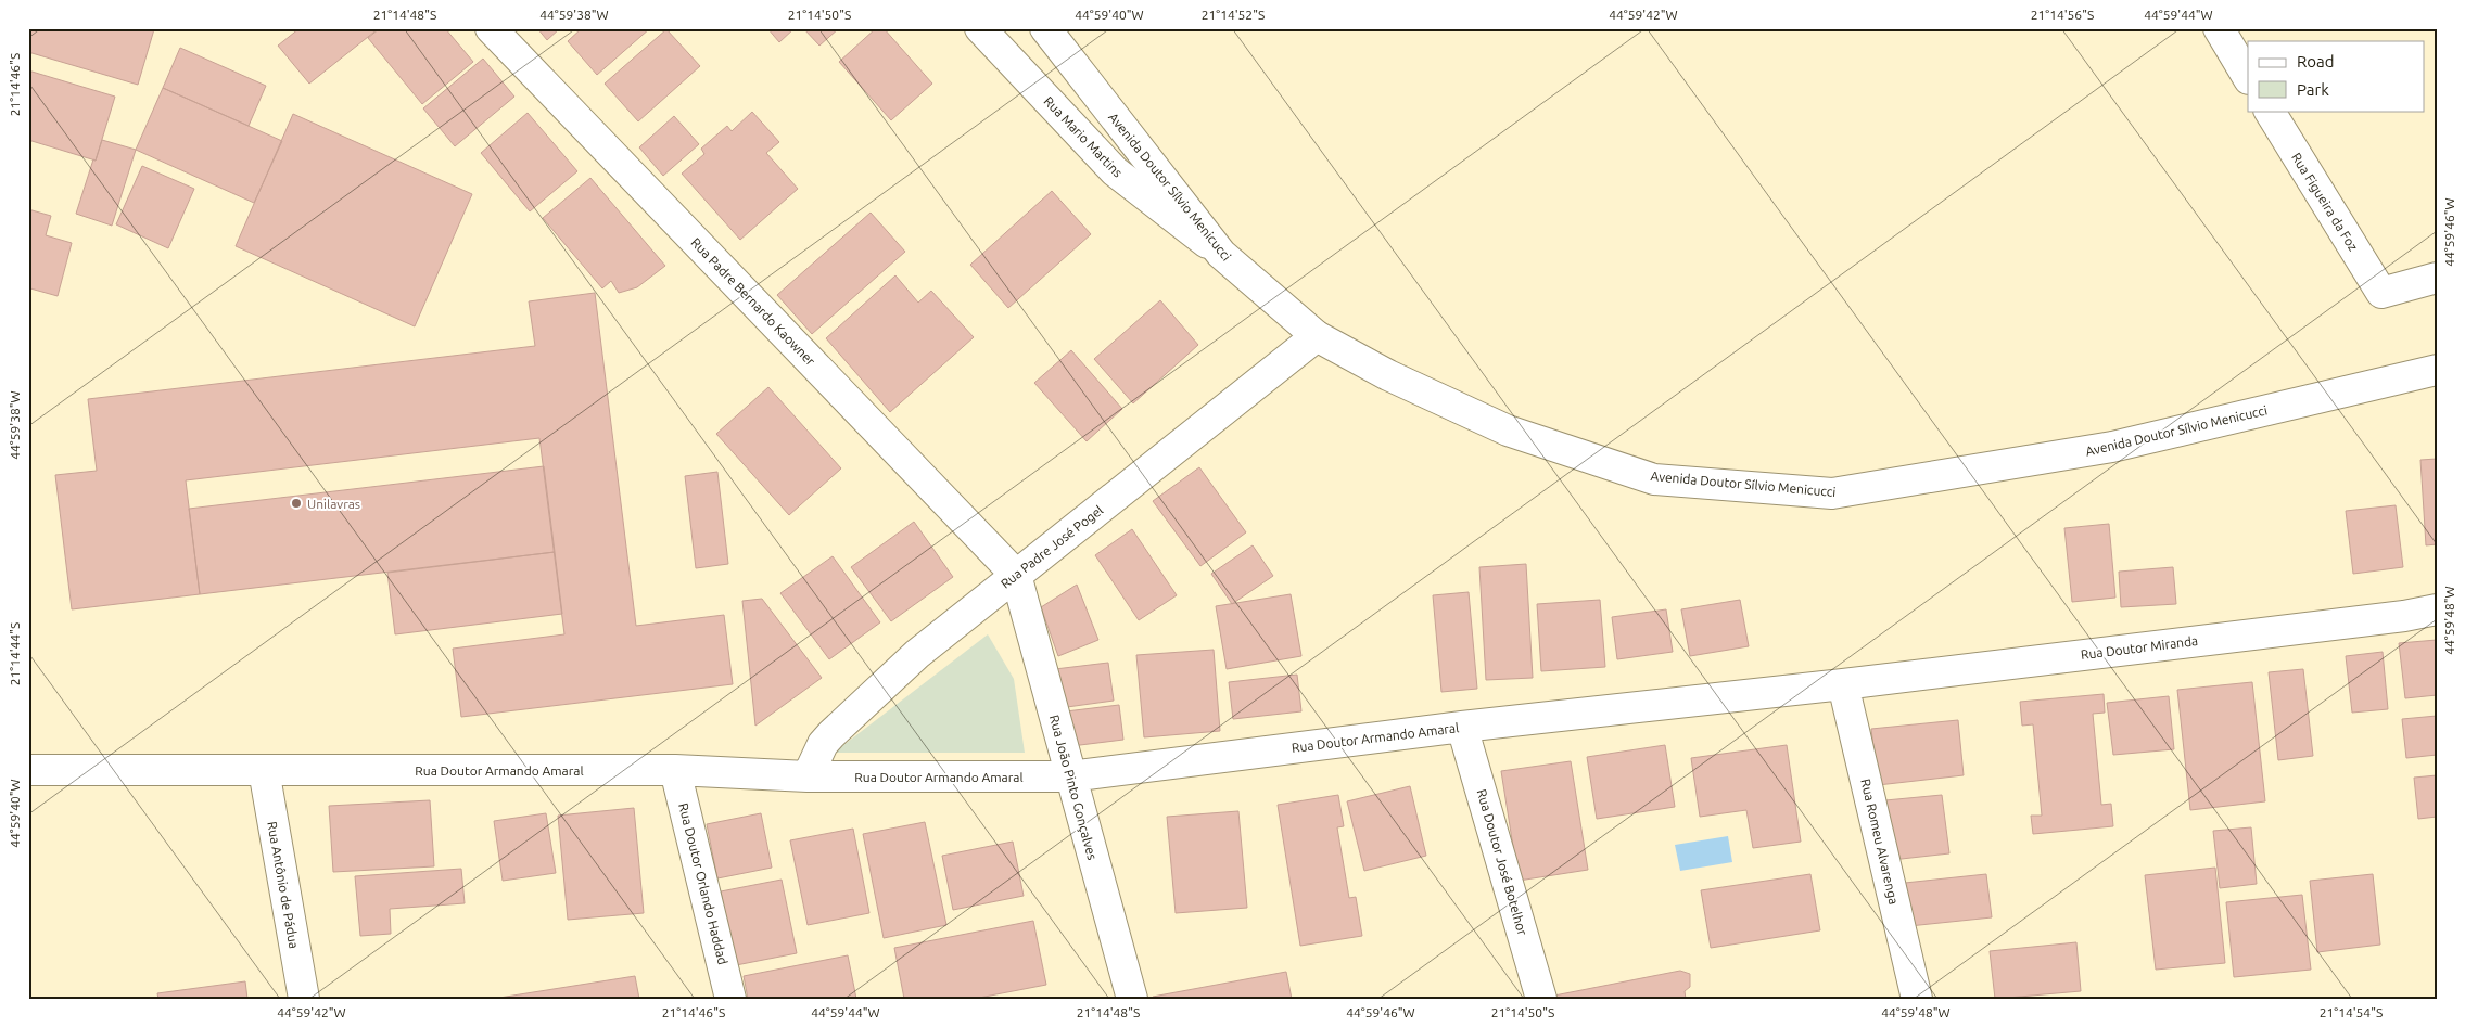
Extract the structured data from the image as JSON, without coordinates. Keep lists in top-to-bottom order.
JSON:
{
  "streets": {
    "street": [
      "Rua Mario Martins",
      "Avenida Doutor Sílvio Menicucci",
      "Rua Figueira da Foz",
      "Rua Padre Bernardo Kaowner",
      "Rua Padre José Pogel",
      "Rua Doutor Miranda",
      "Rua Doutor Armando Amaral",
      "Rua João Pinto Gonçalves",
      "Rua Romeu Alvarenga",
      "Rua Doutor José Botelhor",
      "Rua Doutor Orlando Haddad",
      "Rua Antônio de Pádua"
    ]
  },
  "crossings": [
    ["Rua Mario Martins", "Avenida Doutor Sílvio Menicucci"],
    ["Avenida Doutor Sílvio Menicucci", "Rua Padre José Pogel"],
    ["Rua Padre Bernardo Kaowner", "Rua Padre José Pogel"],
    ["Rua Padre Bernardo Kaowner", "Rua João Pinto Gonçalves"],
    ["Rua Padre José Pogel", "Rua Doutor Armando Amaral"],
    ["Rua Padre José Pogel", "Rua João Pinto Gonçalves"],
    ["Rua Doutor Miranda", "Rua Doutor Armando Amaral"],
    ["Rua Doutor Miranda", "Rua Romeu Alvarenga"],
    ["Rua Doutor Armando Amaral", "Rua João Pinto Gonçalves"],
    ["Rua Doutor Armando Amaral", "Rua Romeu Alvarenga"],
    ["Rua Doutor Armando Amaral", "Rua Doutor José Botelhor"],
    ["Rua Doutor Armando Amaral", "Rua Doutor Orlando Haddad"],
    ["Rua Doutor Armando Amaral", "Rua Antônio de Pádua"]
  ],
  "places": ["Unilavras"],
  "legend": ["Road", "Park"],
  "coordinates": [
    "21°14'48\"S",
    "44°59'38\"W",
    "21°14'50\"S",
    "44°59'40\"W",
    "21°14'52\"S",
    "44°59'42\"W",
    "21°14'56\"S",
    "44°59'44\"W",
    "21°14'46\"S",
    "44°59'46\"W",
    "44°59'48\"W",
    "21°14'44\"S",
    "21°14'54\"S"
  ]
}
